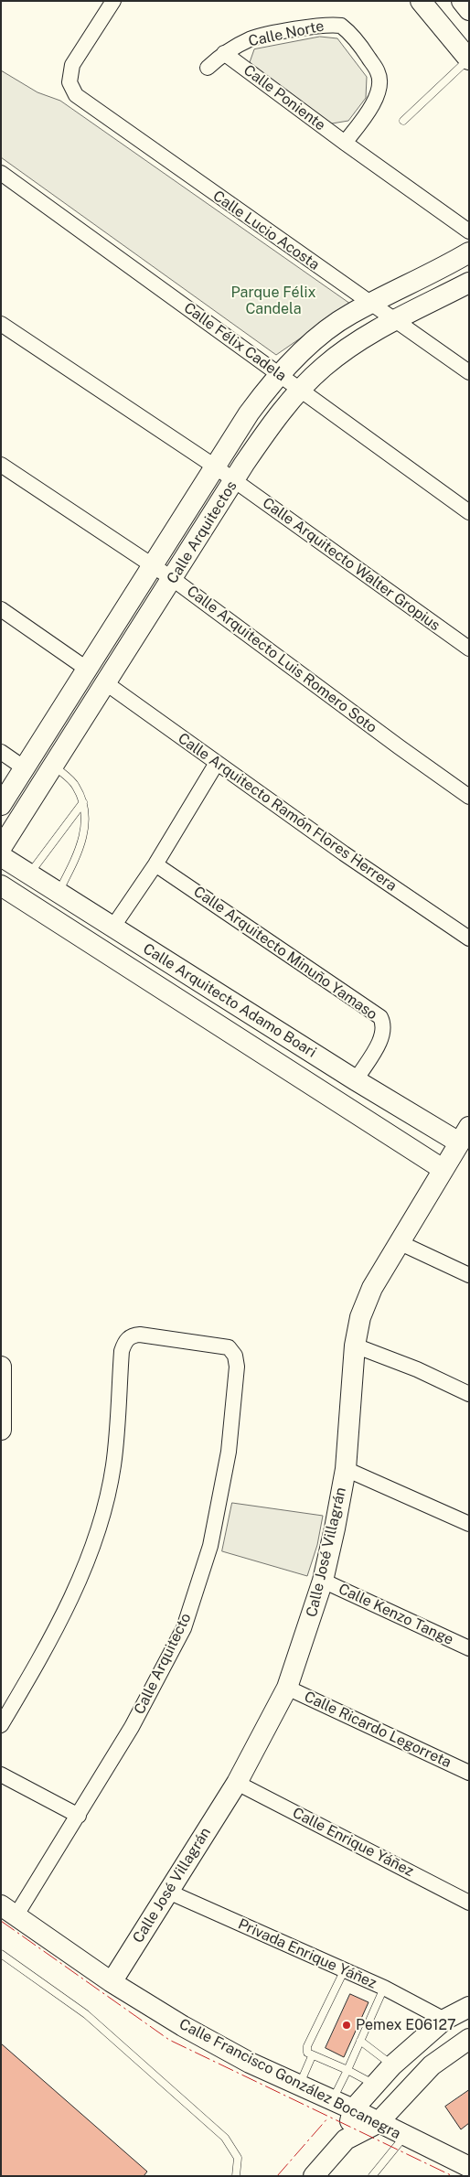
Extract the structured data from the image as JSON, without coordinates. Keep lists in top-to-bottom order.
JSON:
{
  "streets": {
    "street": [
      "Calle Norte",
      "Calle Poniente",
      "Calle Lucio Acosta",
      "Calle Félix Cadela",
      "Calle Arquitectos",
      "Calle Arquitecto Walter Gropius",
      "Calle Arquitecto Luis Romero Soto",
      "Calle Arquitecto Ramón Flores Herrera",
      "Calle Arquitecto Minuño Yamaso",
      "Calle Arquitecto Adamo Boari",
      "Calle José Villagrán",
      "Calle Kenzo Tange",
      "Calle Arquitecto",
      "Calle Ricardo Legorreta",
      "Calle Enrique Yáñez",
      "Privada Enrique Yáñez",
      "Calle Francisco González Bocanegra"
    ]
  },
  "crossings": [
    ["Calle Norte", "Calle Poniente"],
    ["Calle Lucio Acosta", "Calle Arquitectos"],
    ["Calle Félix Cadela", "Calle Arquitectos"],
    ["Calle Arquitectos", "Calle Arquitecto Walter Gropius"],
    ["Calle Arquitectos", "Calle Arquitecto Luis Romero Soto"],
    ["Calle Arquitectos", "Calle Arquitecto Ramón Flores Herrera"],
    ["Calle Arquitecto Minuño Yamaso", "Calle Arquitecto Adamo Boari"],
    ["Calle Arquitecto Adamo Boari", "Calle José Villagrán"],
    ["Calle José Villagrán", "Calle Kenzo Tange"],
    ["Calle José Villagrán", "Calle Ricardo Legorreta"],
    ["Calle José Villagrán", "Calle Enrique Yáñez"],
    ["Calle José Villagrán", "Privada Enrique Yáñez"],
    ["Calle José Villagrán", "Calle Francisco González Bocanegra"],
    ["Calle Arquitecto", "Calle Francisco González Bocanegra"]
  ],
  "parks": ["Parque Félix Candela"],
  "places": ["Pemex E06127"]
}
